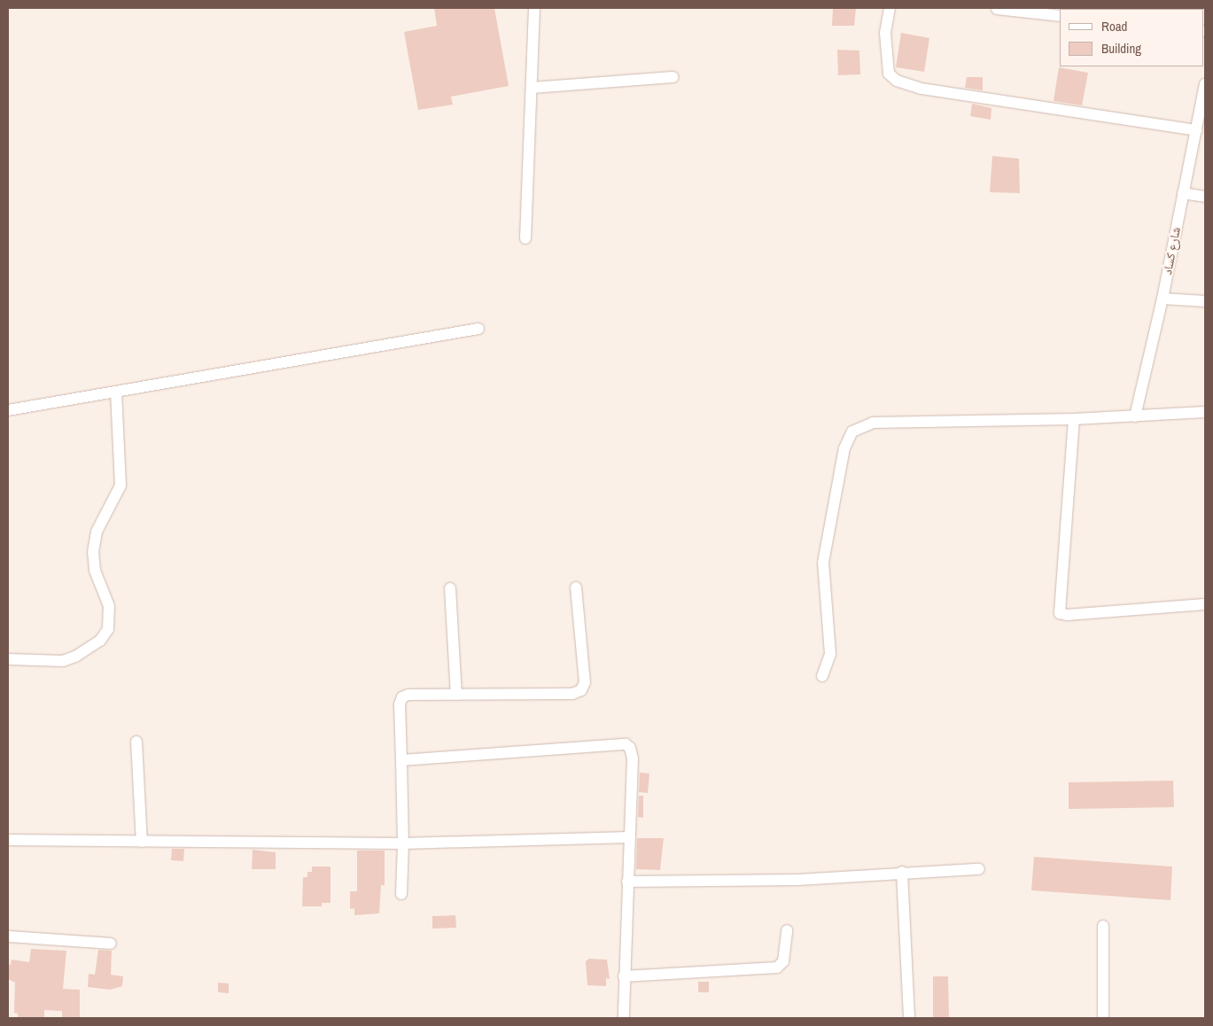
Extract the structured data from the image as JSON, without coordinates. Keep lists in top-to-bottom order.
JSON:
{
  "streets": {
    "street": ["شارع كساد"]
  },
  "legend": ["Road", "Building"]
}
